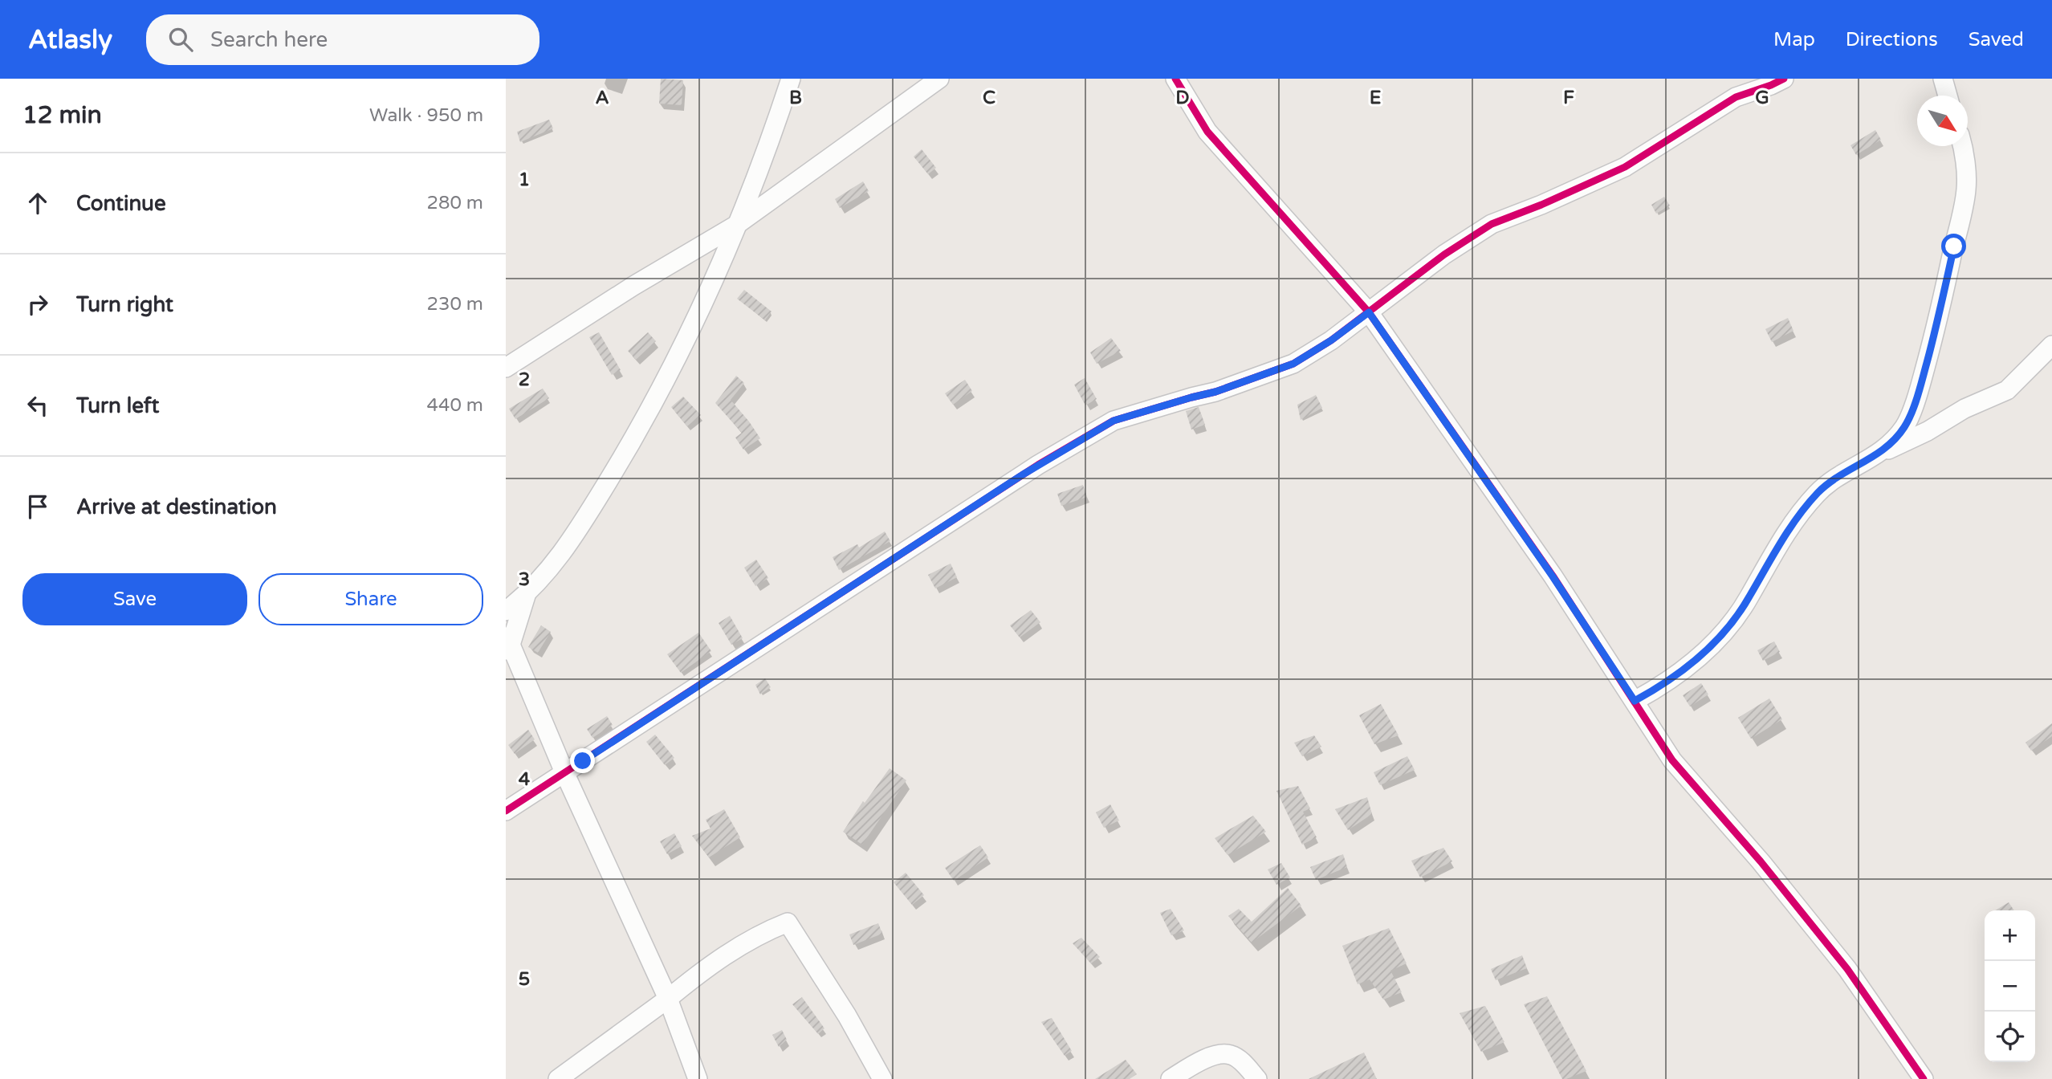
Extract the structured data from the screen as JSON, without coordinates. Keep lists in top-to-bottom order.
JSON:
{
  "north": "bottom right",
  "page": {
    "header": "Atlasly",
    "search": "Search here",
    "nav": ["Map", "Directions", "Saved"],
    "heading": ["12 min", "Walk · 950 m"],
    "list": [
      ["Continue", "280 m"],
      ["Turn right", "230 m"],
      ["Turn left", "440 m"],
      "Arrive at destination"
    ],
    "buttons": ["Save", "Share"],
    "map_buttons": ["+", "−"]
  },
  "grid": {
    "columns": [
      "A",
      "B",
      "C",
      "D",
      "E",
      "F",
      "G"
    ],
    "rows": [
      "1",
      "2",
      "3",
      "4",
      "5"
    ]
  }
}
